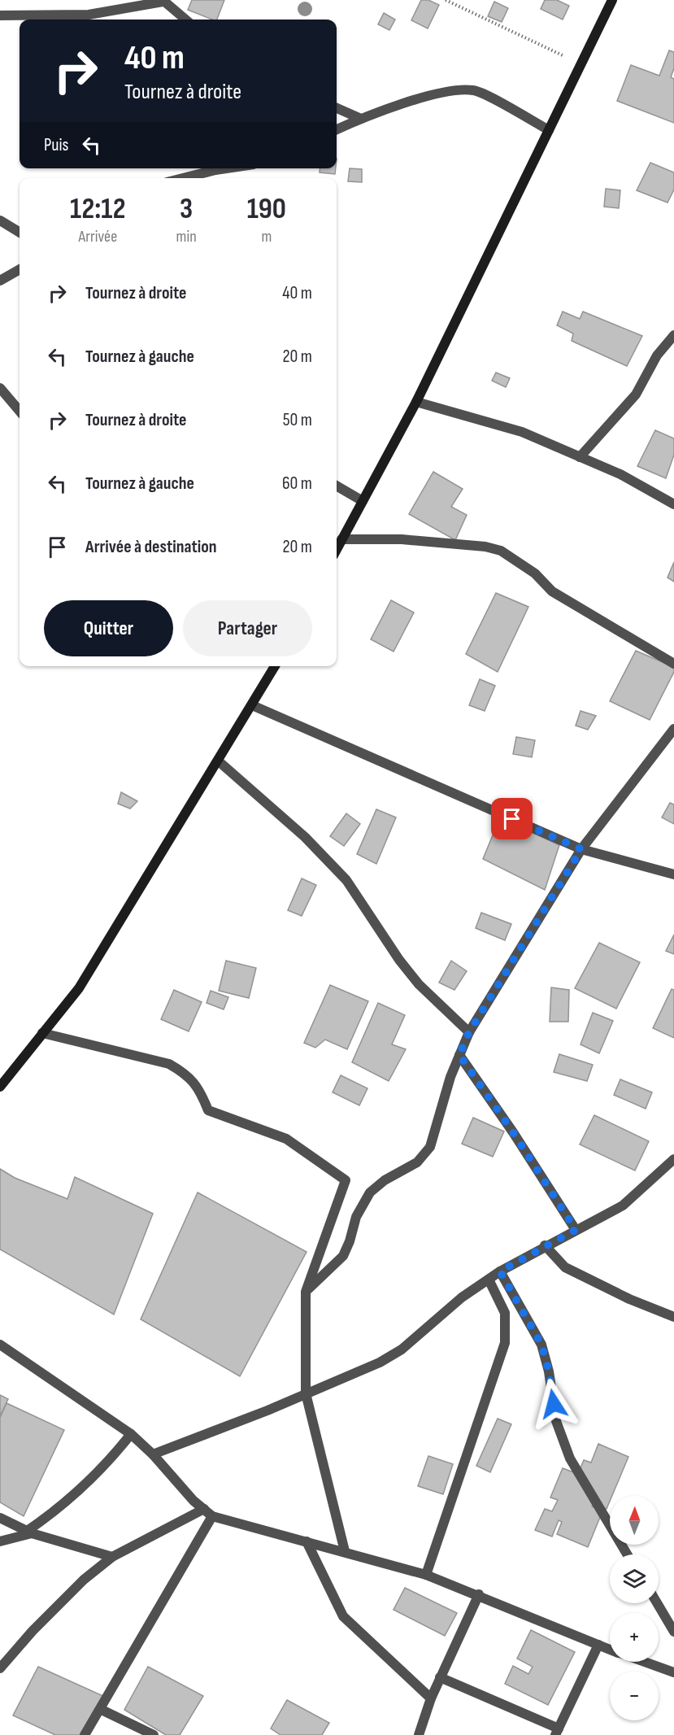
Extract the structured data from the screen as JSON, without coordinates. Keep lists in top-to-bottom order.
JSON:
{
  "north": "top",
  "page": {
    "turn": ["40 m", "Tournez à droite"],
    "then": "Puis",
    "eta": [
      "12:12",
      "Arrivée",
      "3",
      "min",
      "190",
      "m"
    ],
    "list": [
      {
        "name": "Tournez à droite",
        "value": "40 m"
      },
      {
        "name": "Tournez à gauche",
        "value": "20 m"
      },
      {
        "name": "Tournez à droite",
        "value": "50 m"
      },
      {
        "name": "Tournez à gauche",
        "value": "60 m"
      },
      {
        "name": "Arrivée à destination",
        "value": "20 m"
      }
    ],
    "buttons": ["Quitter", "Partager"],
    "map_buttons": ["+", "−"]
  }
}
